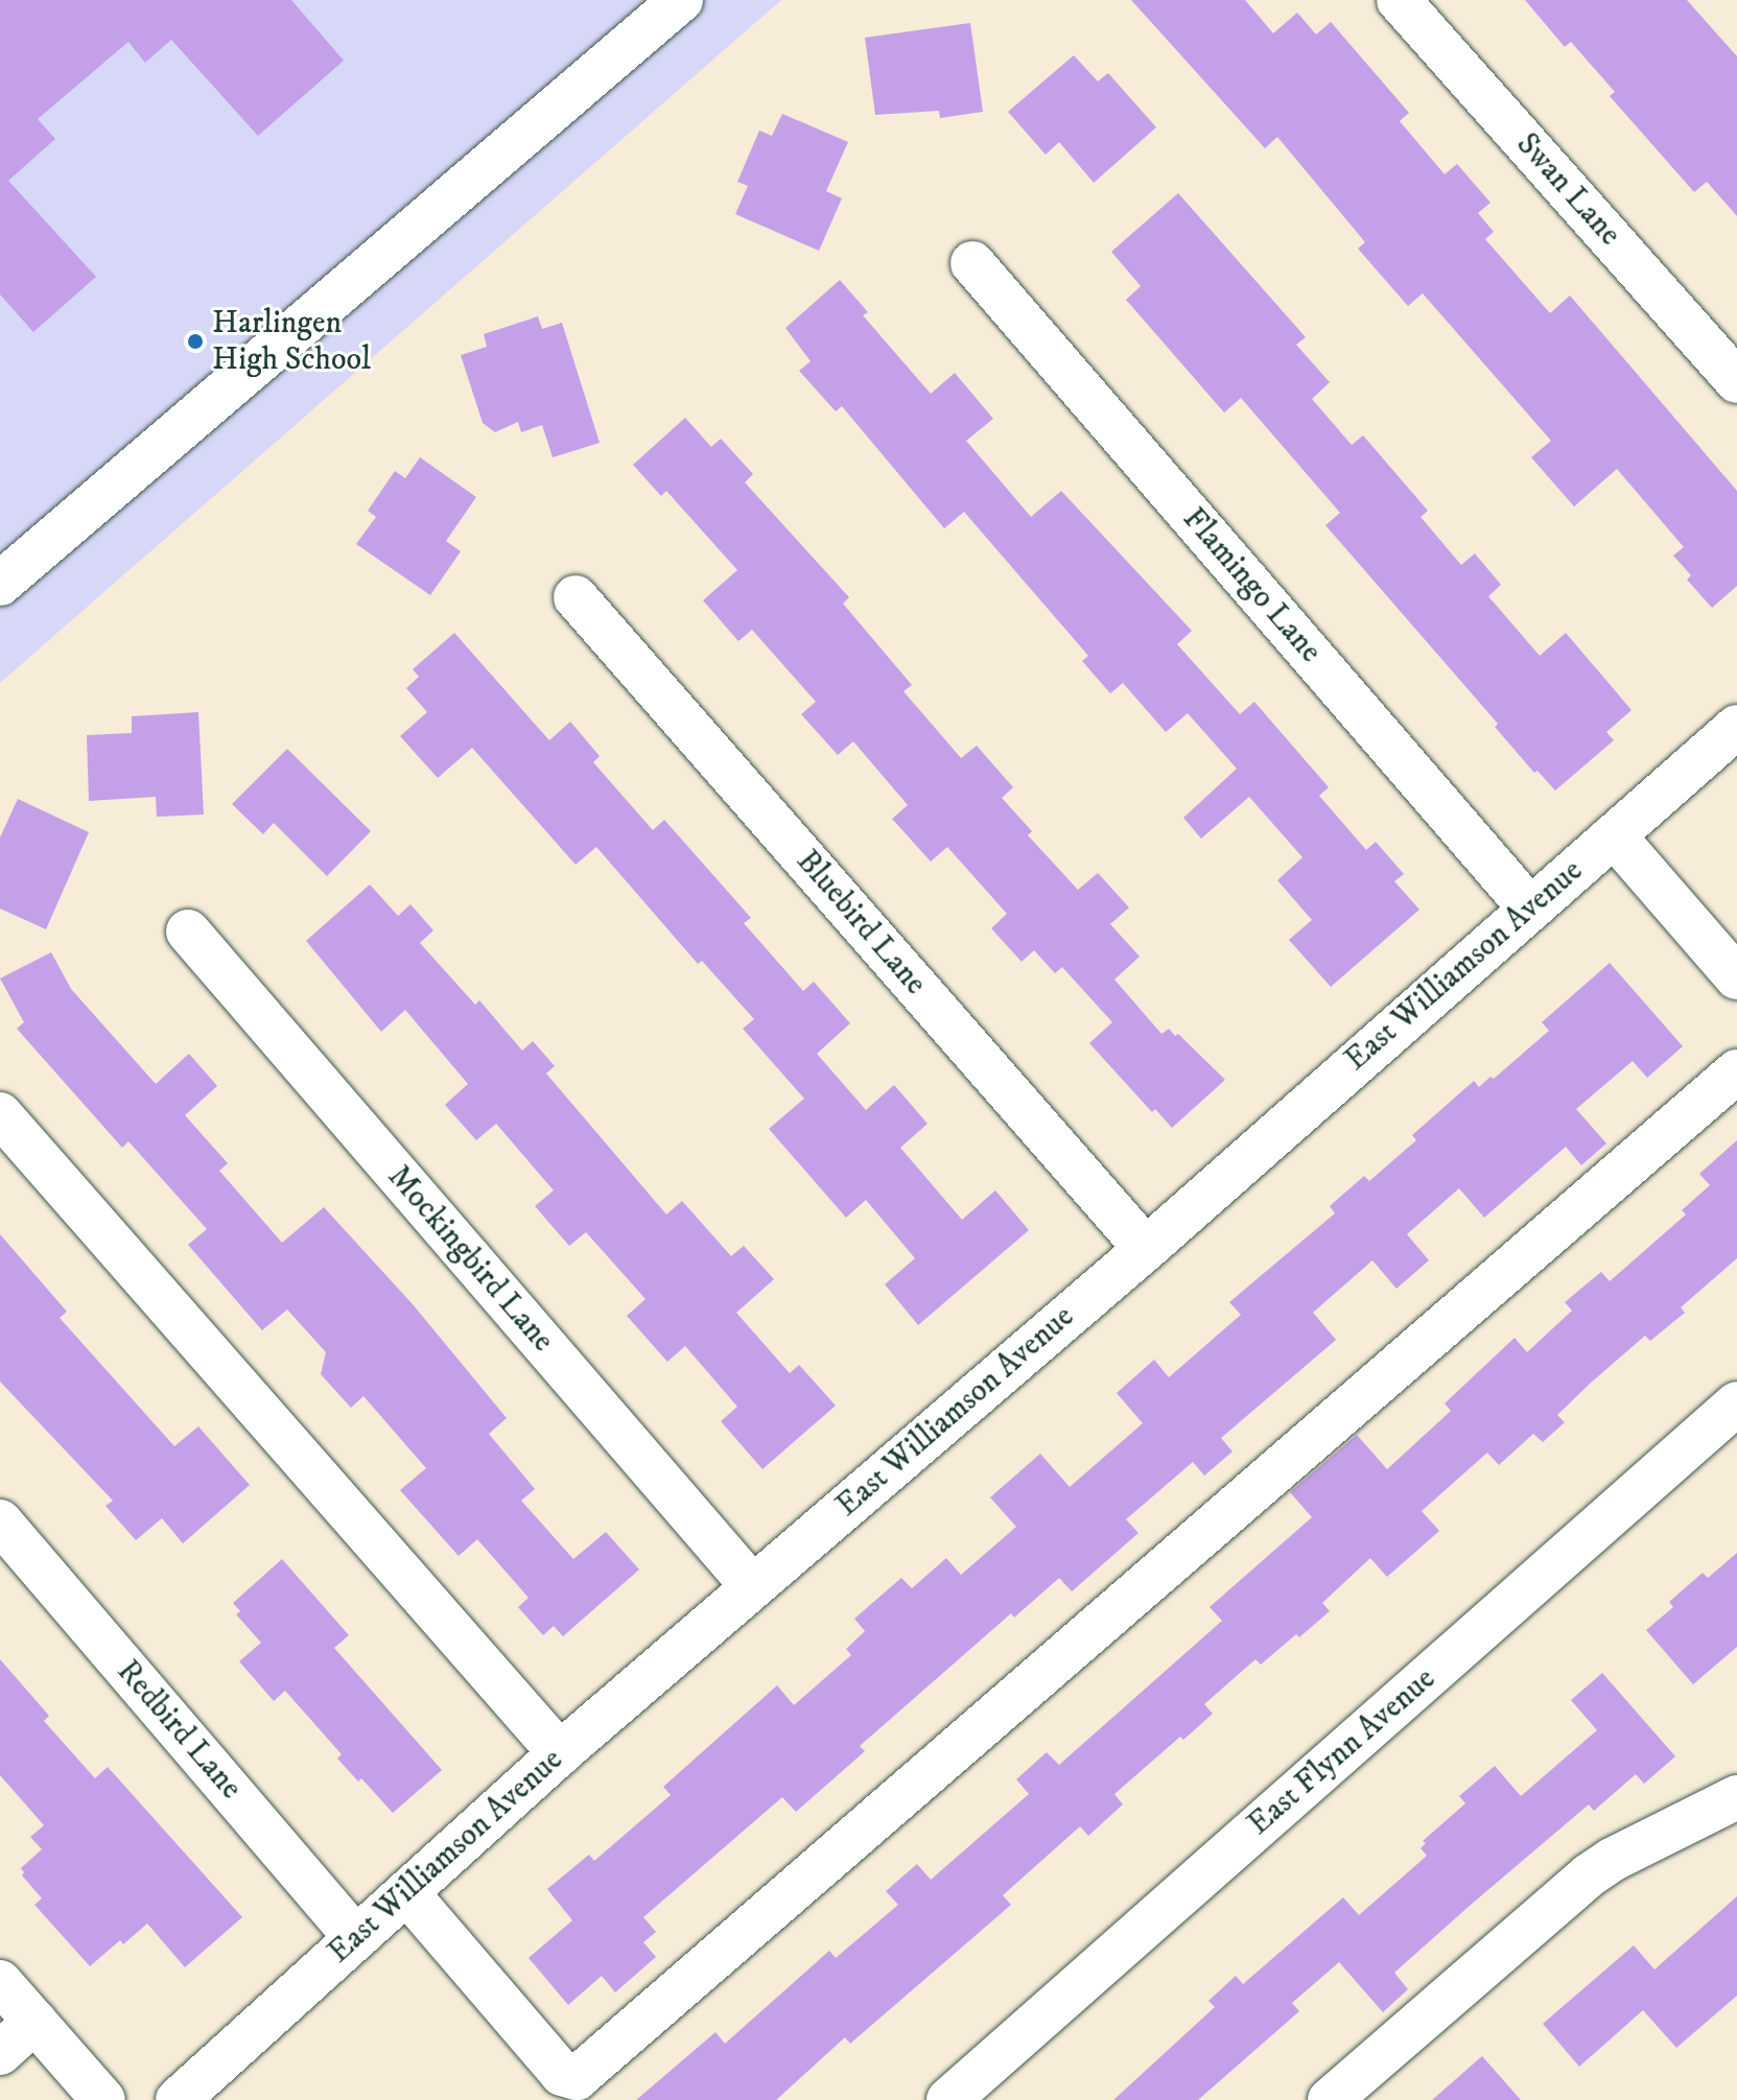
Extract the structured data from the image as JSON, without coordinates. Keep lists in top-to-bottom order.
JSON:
{
  "streets": {
    "street": [
      "Swan Lane",
      "Flamingo Lane",
      "Bluebird Lane",
      "East Williamson Avenue",
      "Mockingbird Lane",
      "Redbird Lane",
      "East Flynn Avenue"
    ]
  },
  "crossings": [
    ["Flamingo Lane", "East Williamson Avenue"],
    ["Bluebird Lane", "East Williamson Avenue"],
    ["East Williamson Avenue", "Mockingbird Lane"],
    ["East Williamson Avenue", "Redbird Lane"]
  ],
  "places": ["Harlingen High School"]
}
